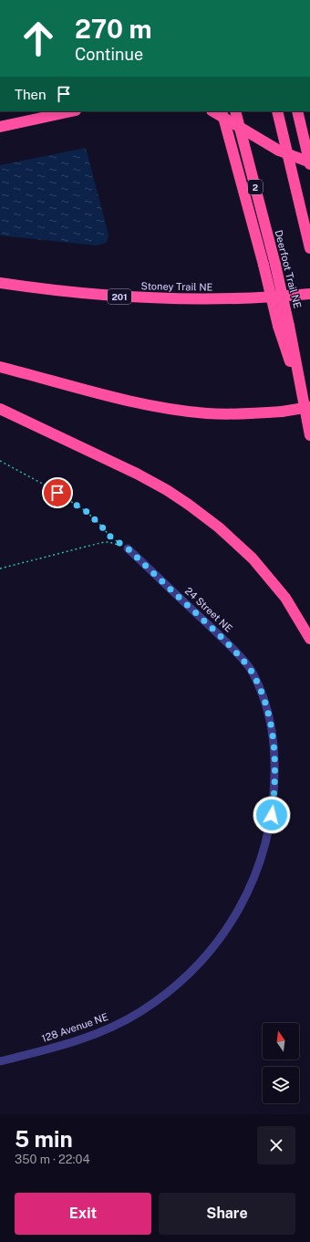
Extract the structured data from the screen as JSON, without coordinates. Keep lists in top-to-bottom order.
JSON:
{
  "streets": {
    "highway": [
      "2",
      "Deerfoot Trail NE",
      "Stoney Trail NE",
      "201"
    ],
    "street": ["24 Street NE", "128 Avenue NE"]
  },
  "crossings": [
    ["24 Street NE", "128 Avenue NE"]
  ],
  "north": "top",
  "page": {
    "turn": ["270 m", "Continue"],
    "then": "Then",
    "heading": ["5 min", "350 m · 22:04"],
    "buttons": ["Exit", "Share"]
  }
}
